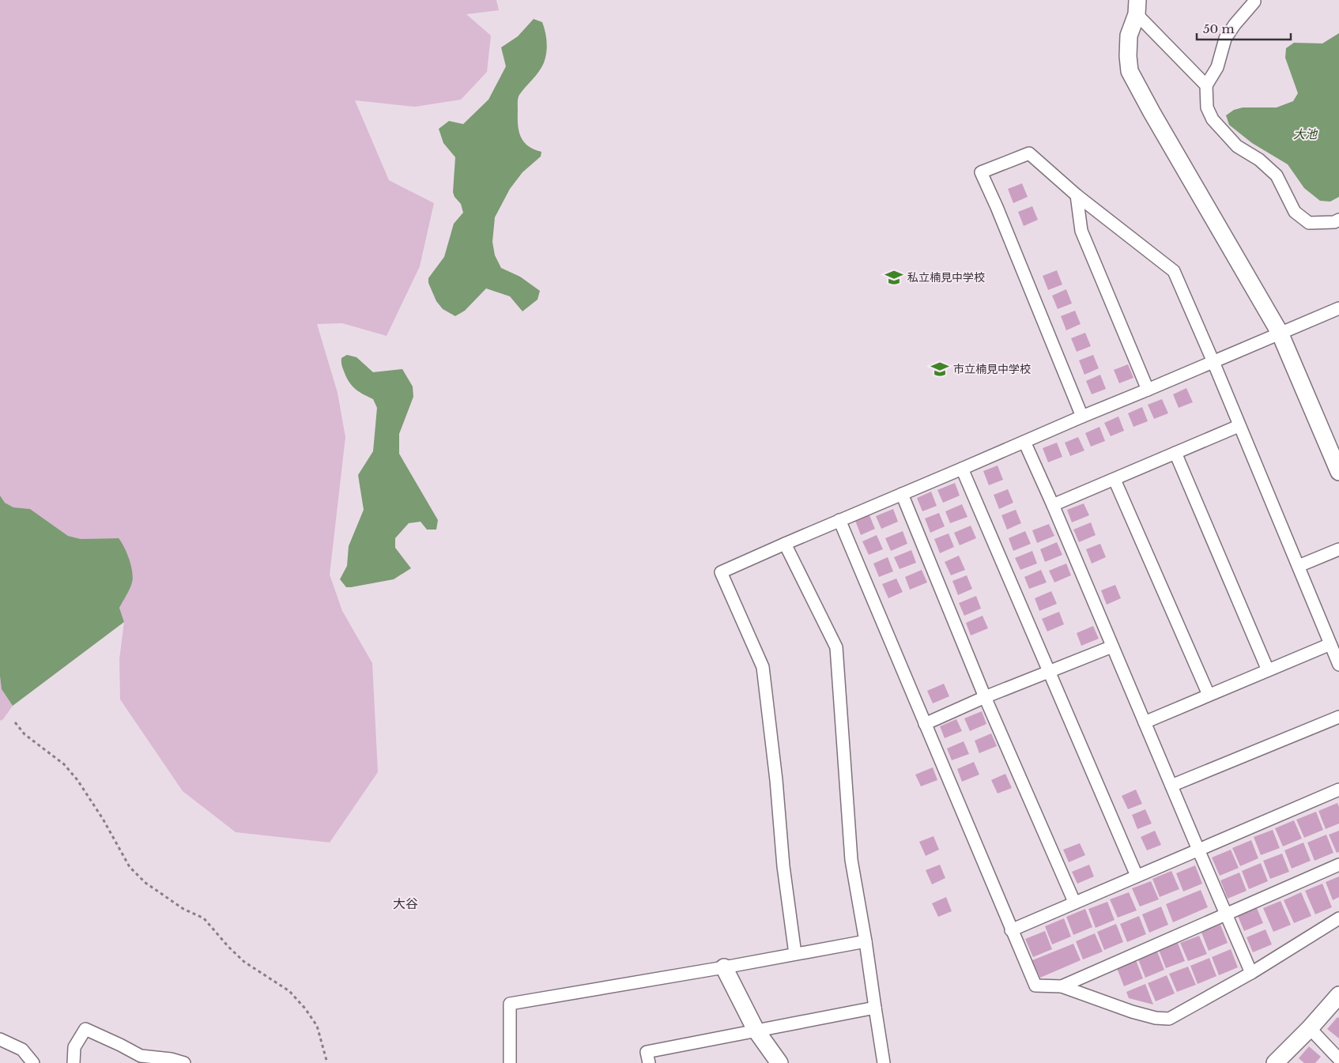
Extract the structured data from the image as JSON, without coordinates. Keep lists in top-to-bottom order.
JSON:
{
  "districts": ["大谷"],
  "water": ["大池"],
  "places": {
    "school or university": ["私立楠見中学校", "市立楠見中学校"]
  },
  "scale_bar": "50 m"
}
